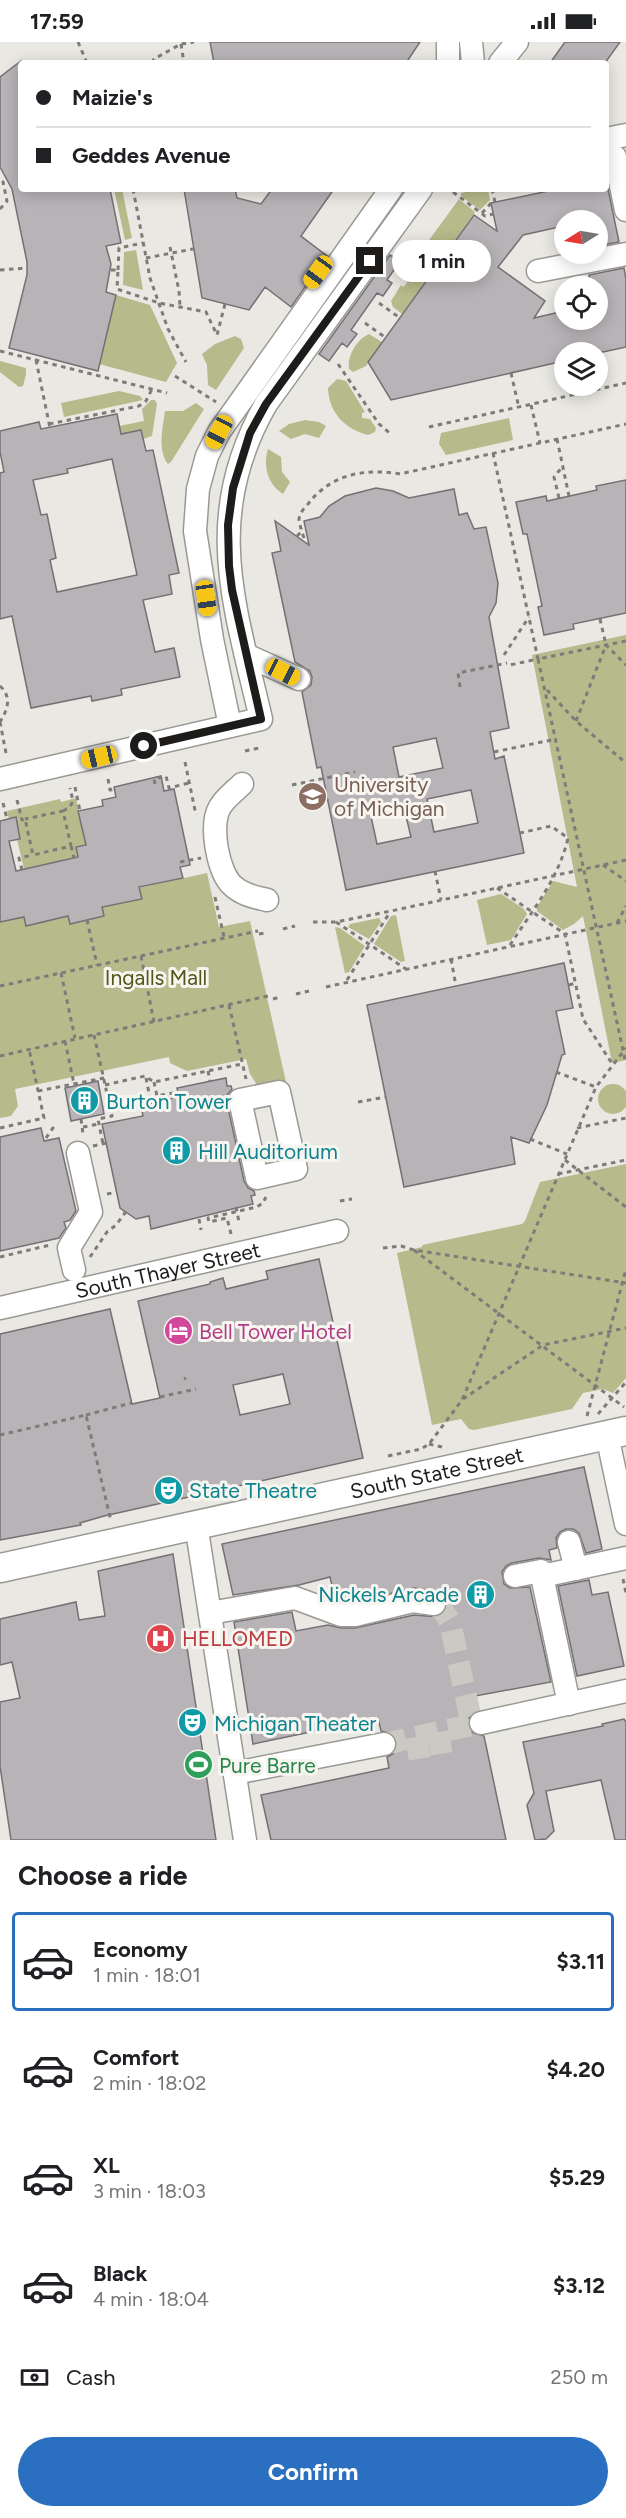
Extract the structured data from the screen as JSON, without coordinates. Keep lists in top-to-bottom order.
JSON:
{
  "streets": {
    "main road": ["South State Street"],
    "street": ["South Thayer Street"]
  },
  "parks": ["Ingalls Mall"],
  "places": {
    "school or university": ["University of Michigan"],
    "building": ["Burton Tower", "Hill Auditorium", "Nickels Arcade"],
    "hotel": ["Bell Tower Hotel"],
    "theatre": ["State Theatre", "Michigan Theater"],
    "hospital": ["HELLOMED"],
    "sports": ["Pure Barre"]
  },
  "north": "left",
  "page": {
    "status": "17:59",
    "banner": ["Maizie's", "Geddes Avenue"],
    "bubble": "1 min",
    "heading": "Choose a ride",
    "list": [
      {
        "name": "Economy",
        "note": "1 min · 18:01",
        "value": "$3.11"
      },
      {
        "name": "Comfort",
        "note": "2 min · 18:02",
        "value": "$4.20"
      },
      {
        "name": "XL",
        "note": "3 min · 18:03",
        "value": "$5.29"
      },
      {
        "name": "Black",
        "note": "4 min · 18:04",
        "value": "$3.12"
      }
    ],
    "pay": ["Cash", "250 m"],
    "buttons": "Confirm"
  }
}
